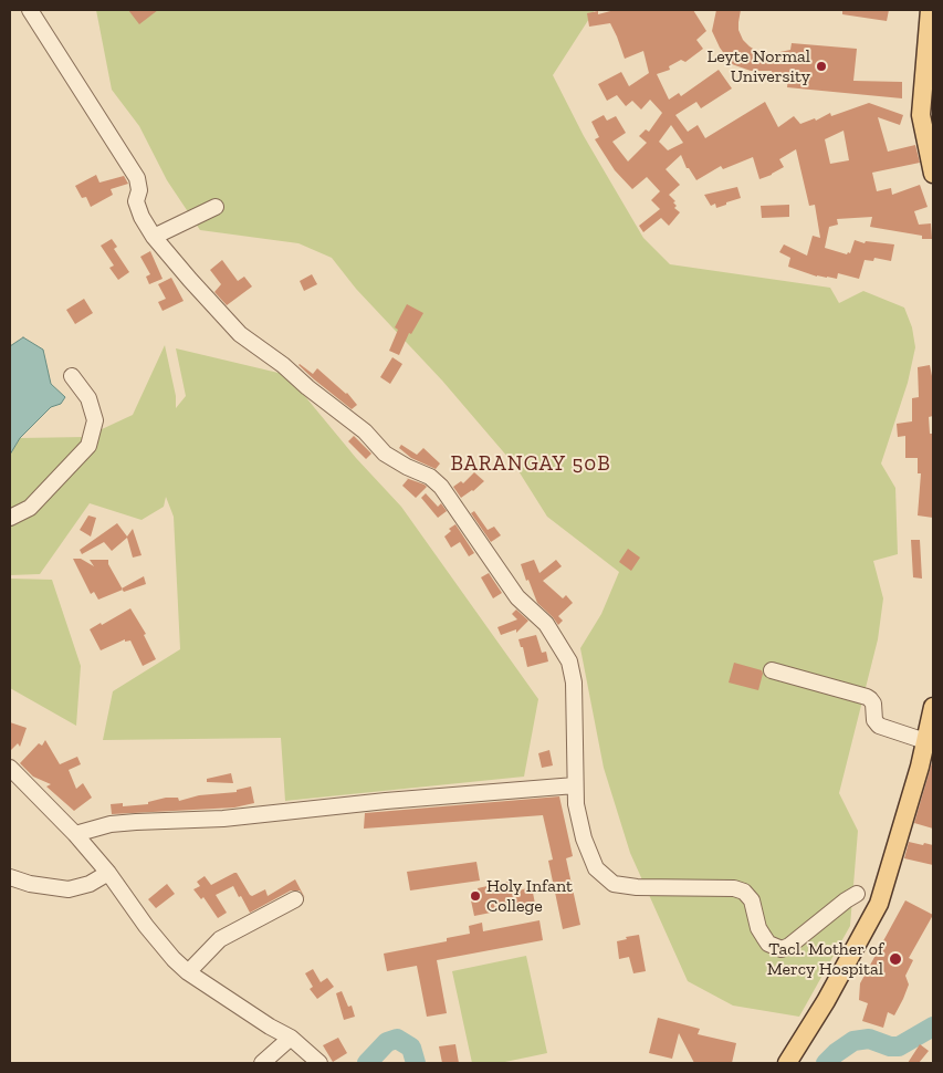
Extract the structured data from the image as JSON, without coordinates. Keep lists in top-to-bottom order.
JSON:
{
  "districts": ["BARANGAY 50B"],
  "places": ["Leyte Normal University", "Holy Infant College", "Tacl. Mother of Mercy Hospital"]
}
